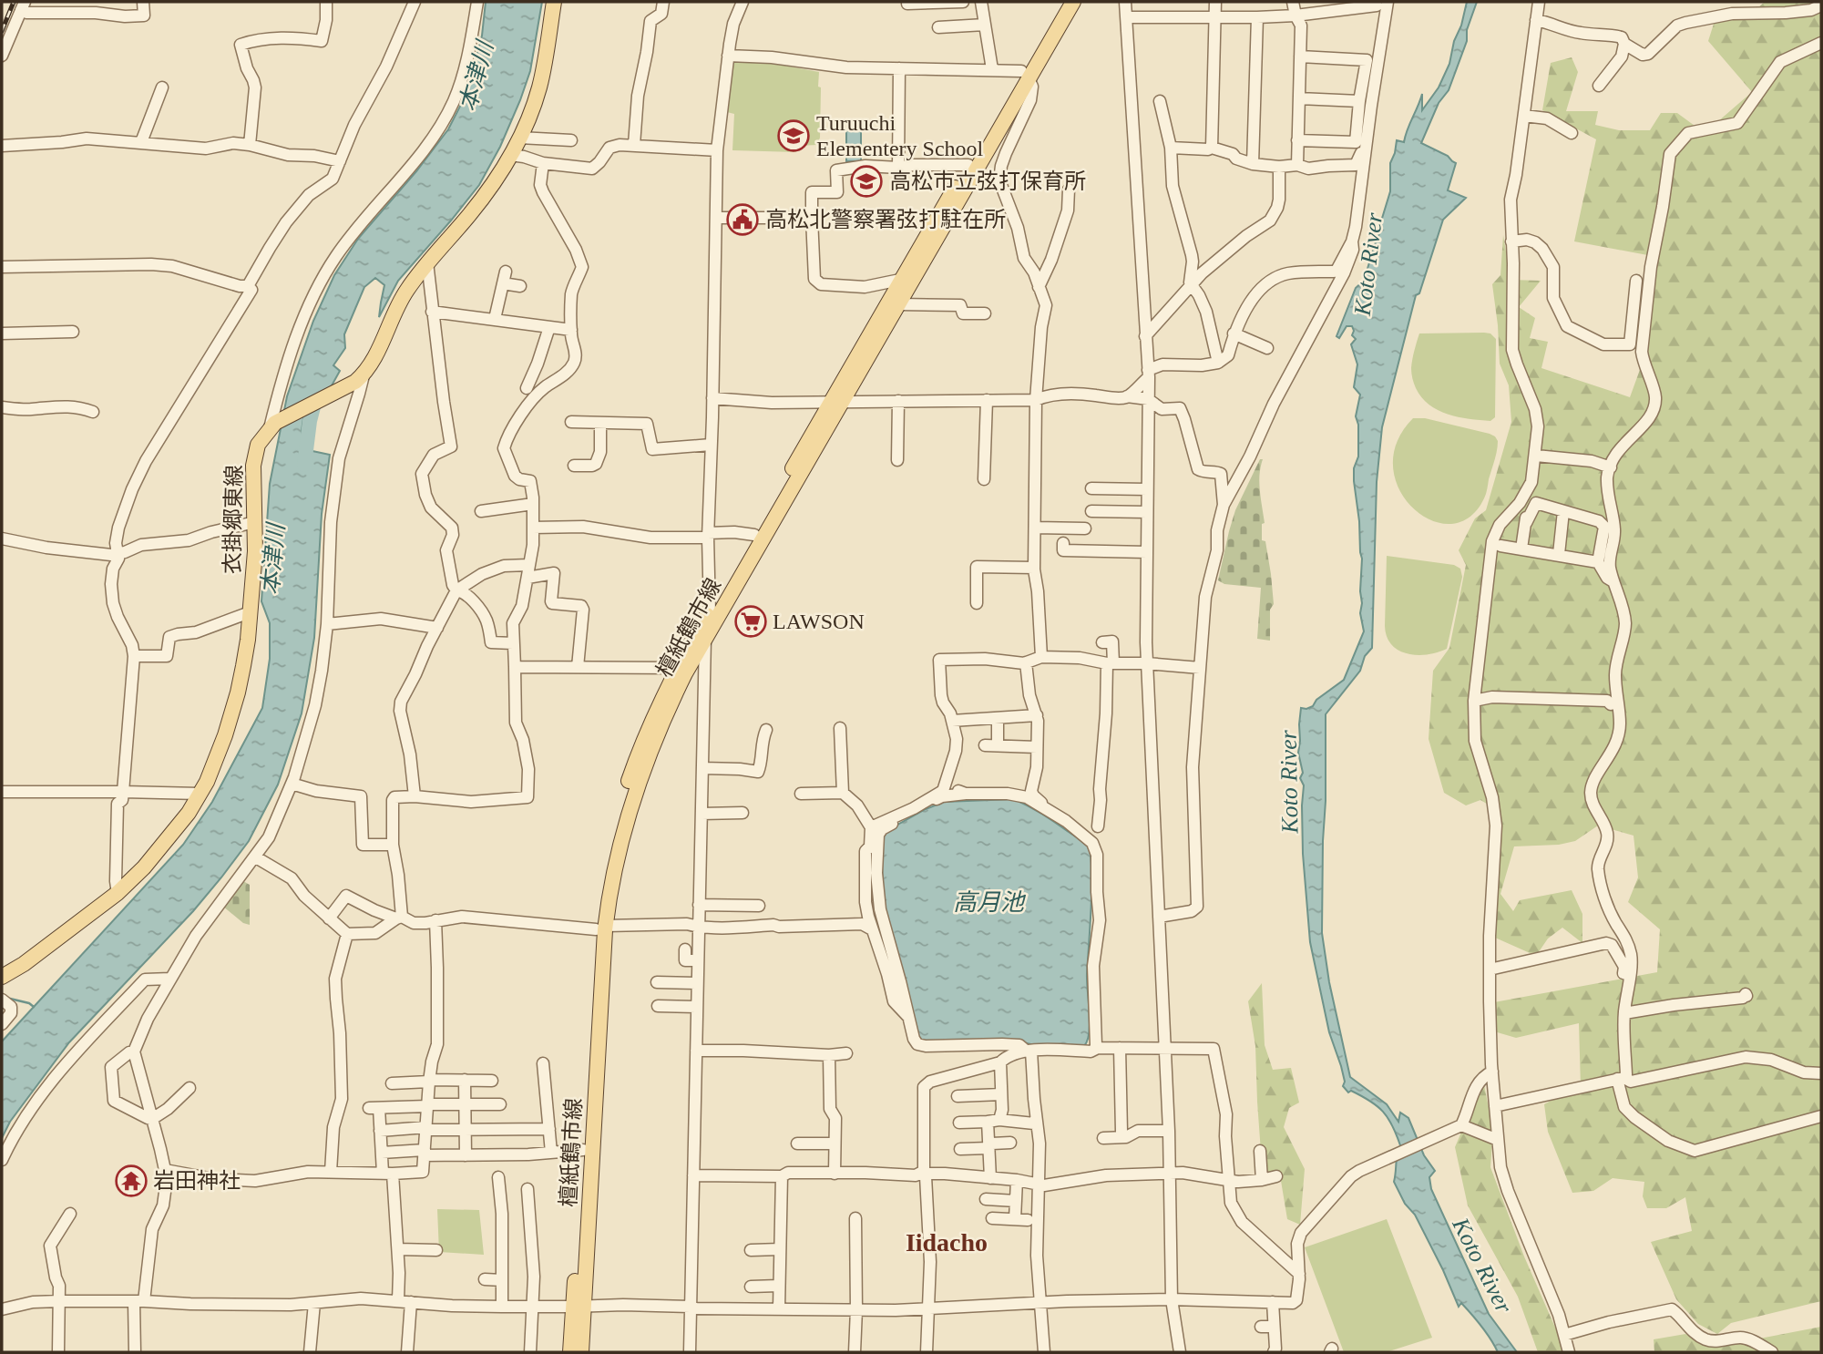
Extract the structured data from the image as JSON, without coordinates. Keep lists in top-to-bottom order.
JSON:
{
  "streets": {
    "main road": ["衣掛郷東線", "檀紙鶴市線"]
  },
  "districts": ["Iidacho"],
  "water": ["本津川", "Koto River", "高月池"],
  "places": {
    "school or university": ["Turuuchi Elementery School", "高松市立弦打保育所"],
    "public building": ["高松北警察署弦打駐在所"],
    "supermarket": ["LAWSON"],
    "temple": ["岩田神社"]
  }
}
